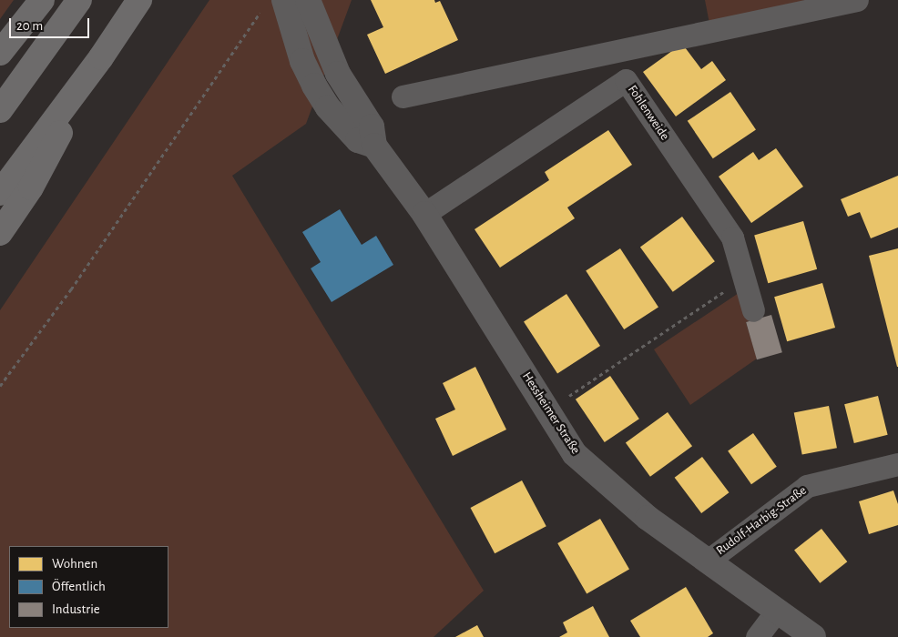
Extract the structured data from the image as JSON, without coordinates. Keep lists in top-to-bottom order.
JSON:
{
  "streets": {
    "street": ["Fohlenweide", "Hessheimer Straße", "Rudolf-Harbig-Straße"]
  },
  "crossings": [
    ["Fohlenweide", "Hessheimer Straße"],
    ["Hessheimer Straße", "Rudolf-Harbig-Straße"]
  ],
  "legend": ["Wohnen", "Öffentlich", "Industrie"],
  "scale_bar": "20 m"
}
